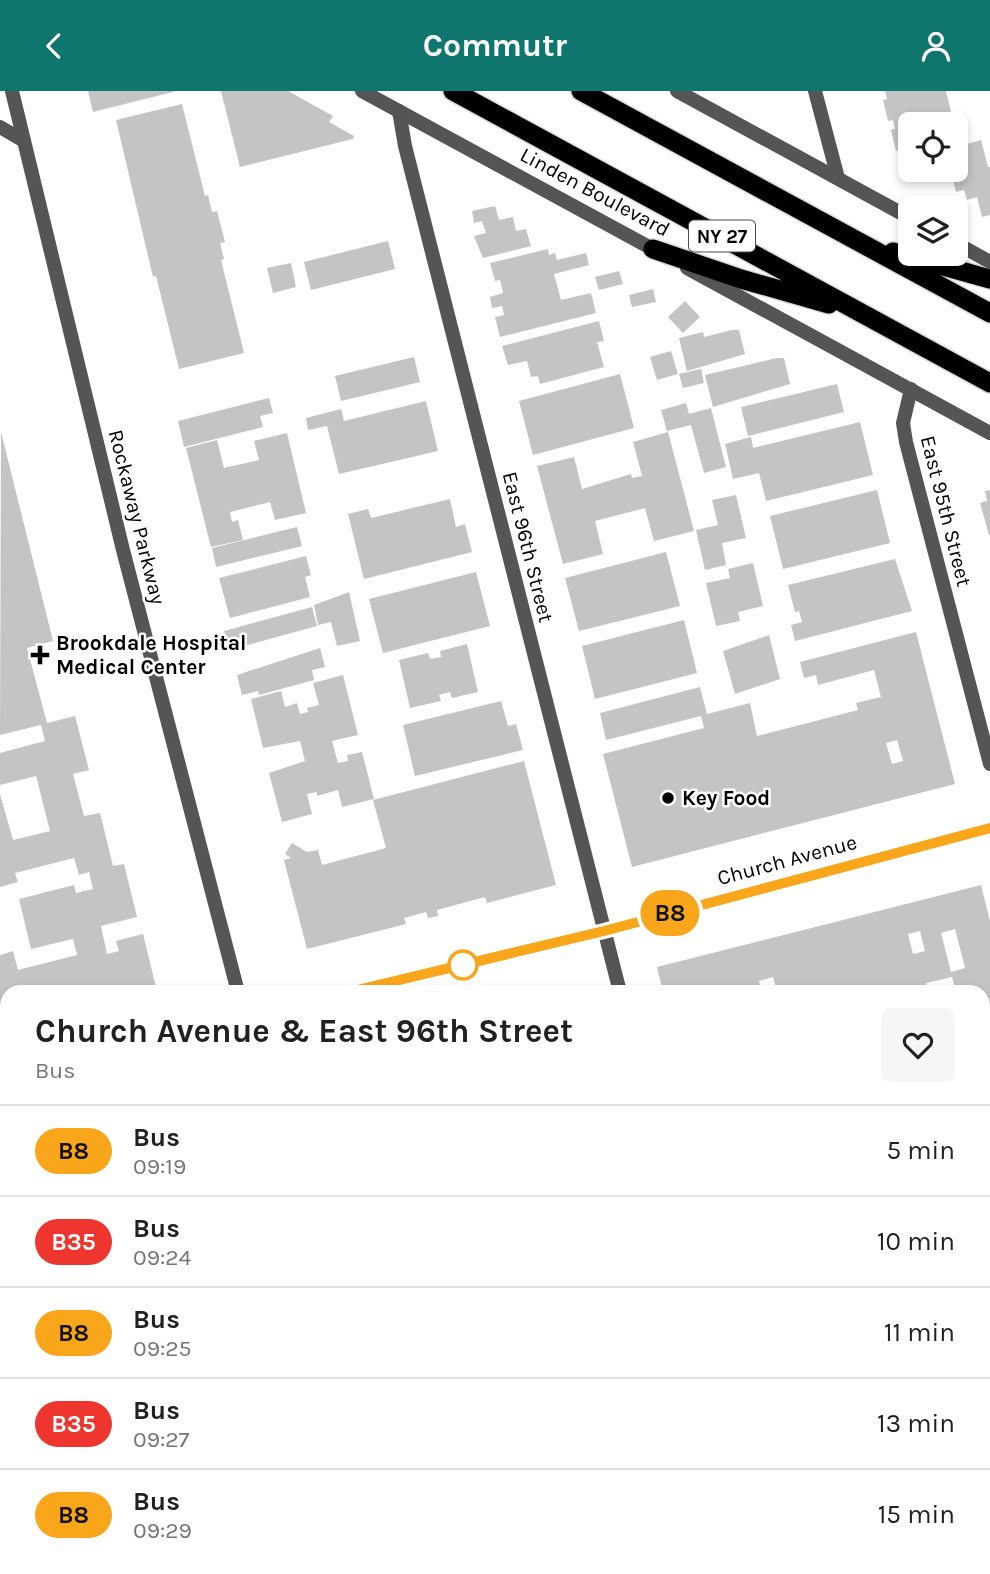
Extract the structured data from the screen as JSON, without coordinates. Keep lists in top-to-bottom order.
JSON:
{
  "streets": {
    "highway": ["Linden Boulevard", "NY 27"],
    "street": [
      "East 95th Street",
      "Rockaway Parkway",
      "East 96th Street",
      "Church Avenue"
    ]
  },
  "crossings": [
    ["Linden Boulevard", "East 95th Street"],
    ["Linden Boulevard", "East 96th Street"],
    ["East 96th Street", "Church Avenue"]
  ],
  "places": {
    "health": ["Brookdale Hospital Medical Center"],
    "other": ["Key Food"]
  },
  "lines": ["bus line B8"],
  "page": {
    "header": "Commutr",
    "on_map": "B8",
    "heading": ["Church Avenue & East 96th Street", "Bus"],
    "list": [
      {
        "mark": "B8",
        "name": "Bus",
        "note": "09:19",
        "value": "5 min"
      },
      {
        "mark": "B35",
        "name": "Bus",
        "note": "09:24",
        "value": "10 min"
      },
      {
        "mark": "B8",
        "name": "Bus",
        "note": "09:25",
        "value": "11 min"
      },
      {
        "mark": "B35",
        "name": "Bus",
        "note": "09:27",
        "value": "13 min"
      },
      {
        "mark": "B8",
        "name": "Bus",
        "note": "09:29",
        "value": "15 min"
      }
    ]
  }
}
